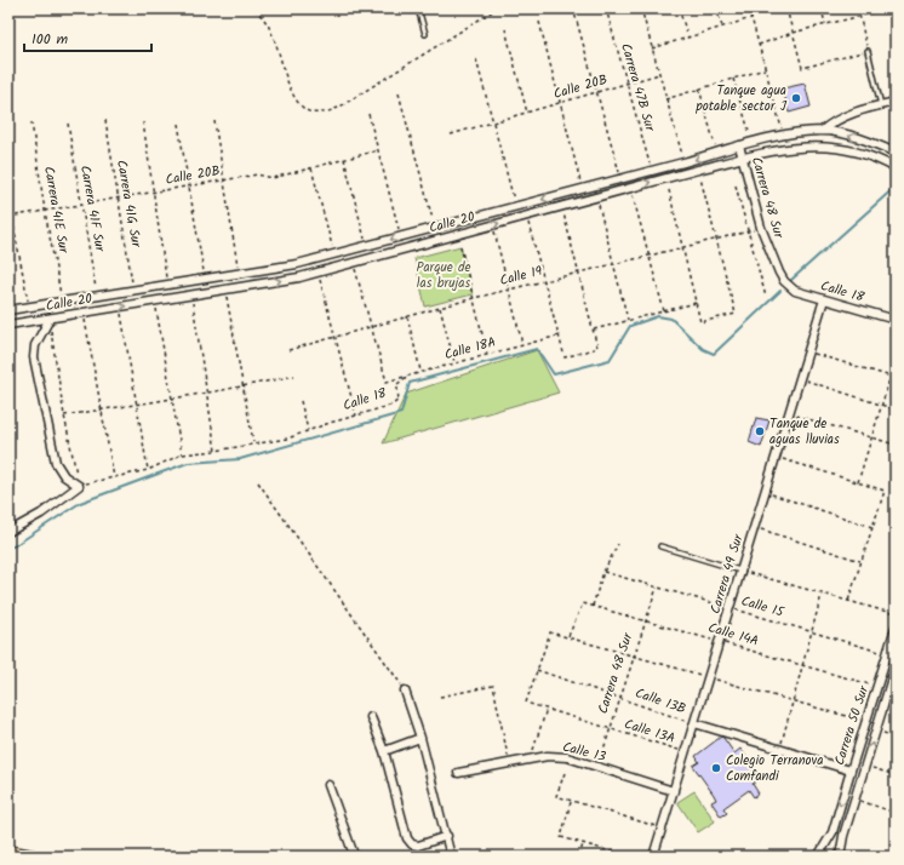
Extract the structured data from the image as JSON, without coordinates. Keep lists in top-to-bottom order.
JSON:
{
  "streets": {
    "street": [
      "Carrera 48 Sur",
      "Calle 20",
      "Calle 18",
      "Carrera 49 Sur",
      "Carrera 50 Sur",
      "Calle 13"
    ],
    "path": [
      "Calle 20B",
      "Carrera 47B Sur",
      "Carrera 41G Sur",
      "Carrera 41F Sur",
      "Carrera 41E Sur",
      "Calle 19",
      "Calle 18A",
      "Calle 15",
      "Calle 14A",
      "Calle 13B",
      "Calle 13A"
    ]
  },
  "crossings": [
    ["Calle 20B", "Carrera 47B Sur"],
    ["Calle 20B", "Carrera 41G Sur"],
    ["Calle 20B", "Carrera 41F Sur"],
    ["Calle 20B", "Carrera 41E Sur"],
    ["Carrera 47B Sur", "Calle 20"],
    ["Carrera 48 Sur", "Calle 20"],
    ["Carrera 48 Sur", "Calle 19"],
    ["Carrera 48 Sur", "Calle 18"],
    ["Carrera 48 Sur", "Calle 15"],
    ["Carrera 48 Sur", "Calle 14A"],
    ["Carrera 48 Sur", "Calle 13B"],
    ["Carrera 48 Sur", "Calle 13A"],
    ["Carrera 48 Sur", "Calle 13"],
    ["Carrera 41G Sur", "Calle 20"],
    ["Carrera 41F Sur", "Calle 20"],
    ["Carrera 41E Sur", "Calle 20"],
    ["Calle 19", "Calle 18A"],
    ["Calle 18", "Calle 18A"],
    ["Calle 18", "Carrera 49 Sur"],
    ["Carrera 49 Sur", "Calle 15"],
    ["Carrera 49 Sur", "Calle 14A"],
    ["Carrera 49 Sur", "Calle 13B"],
    ["Carrera 49 Sur", "Calle 13A"],
    ["Carrera 49 Sur", "Calle 13"],
    ["Calle 15", "Carrera 50 Sur"],
    ["Calle 14A", "Carrera 50 Sur"],
    ["Calle 13B", "Calle 13A"]
  ],
  "parks": ["Parque de las brujas"],
  "places": ["Tanque agua potable sector J", "Tanque de aguas lluvias", "Colegio Terranova Comfandi"],
  "scale_bar": "100 m"
}
